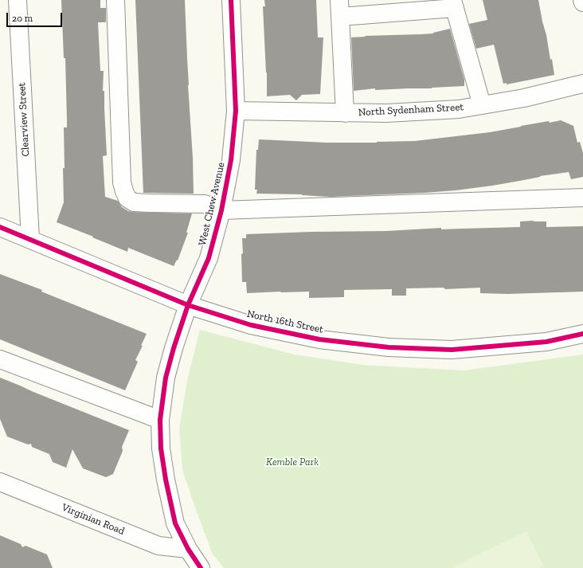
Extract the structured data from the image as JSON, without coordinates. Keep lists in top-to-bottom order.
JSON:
{
  "streets": {
    "street": [
      "North Sydenham Street",
      "Clearview Street",
      "West Chew Avenue",
      "North 16th Street",
      "Virginian Road"
    ]
  },
  "crossings": [
    ["North Sydenham Street", "West Chew Avenue"],
    ["Clearview Street", "North 16th Street"],
    ["West Chew Avenue", "North 16th Street"],
    ["West Chew Avenue", "Virginian Road"]
  ],
  "parks": ["Kemble Park"],
  "scale_bar": "20 m"
}
